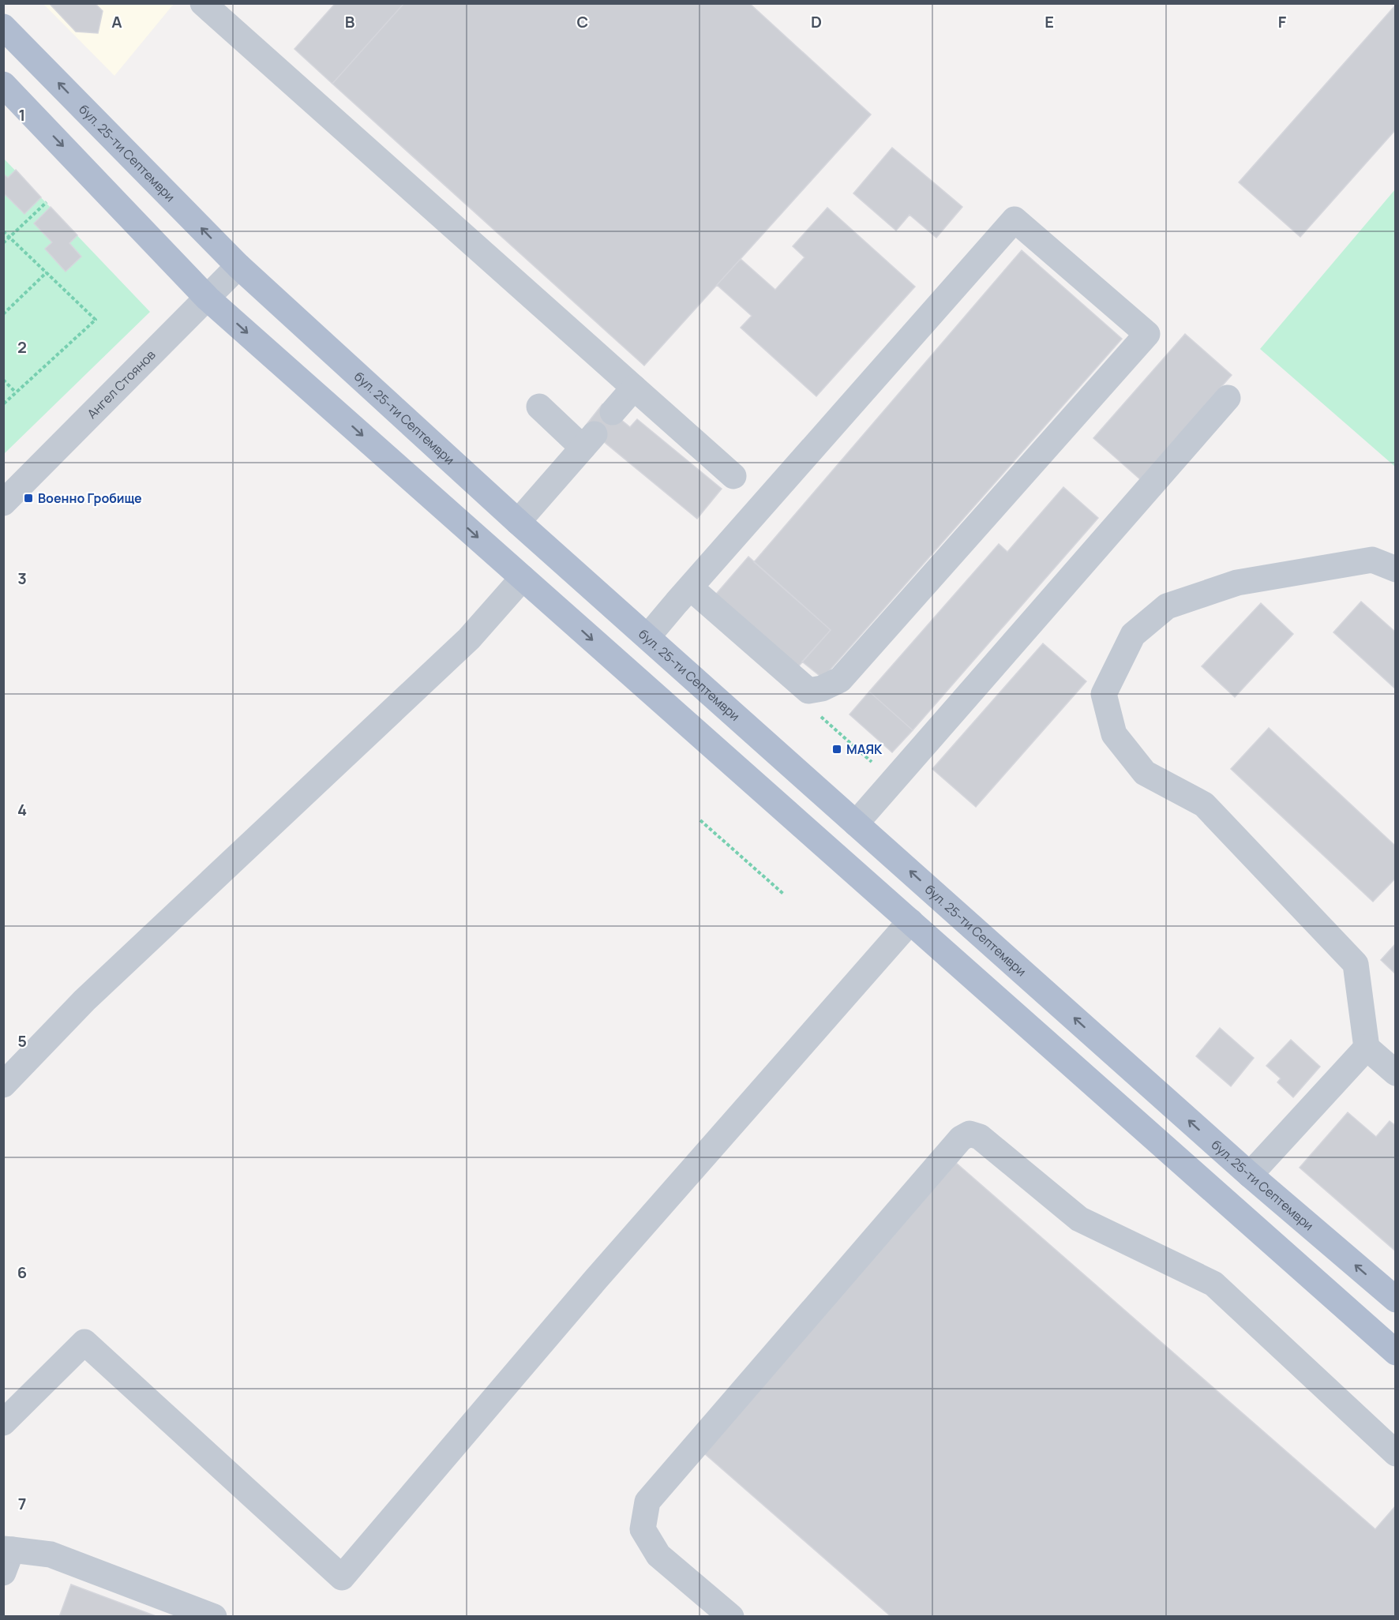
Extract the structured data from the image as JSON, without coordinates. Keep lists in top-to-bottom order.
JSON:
{
  "streets": {
    "main road": ["бул. 25-ти Септември"],
    "street": ["Ангел Стоянов"]
  },
  "crossings": [
    ["бул. 25-ти Септември", "Ангел Стоянов"]
  ],
  "places": {
    "transit": ["Военно Гробище", "МАЯК"]
  },
  "grid": {
    "columns": [
      "A",
      "B",
      "C",
      "D",
      "E",
      "F"
    ],
    "rows": [
      "1",
      "2",
      "3",
      "4",
      "5",
      "6",
      "7"
    ]
  }
}
